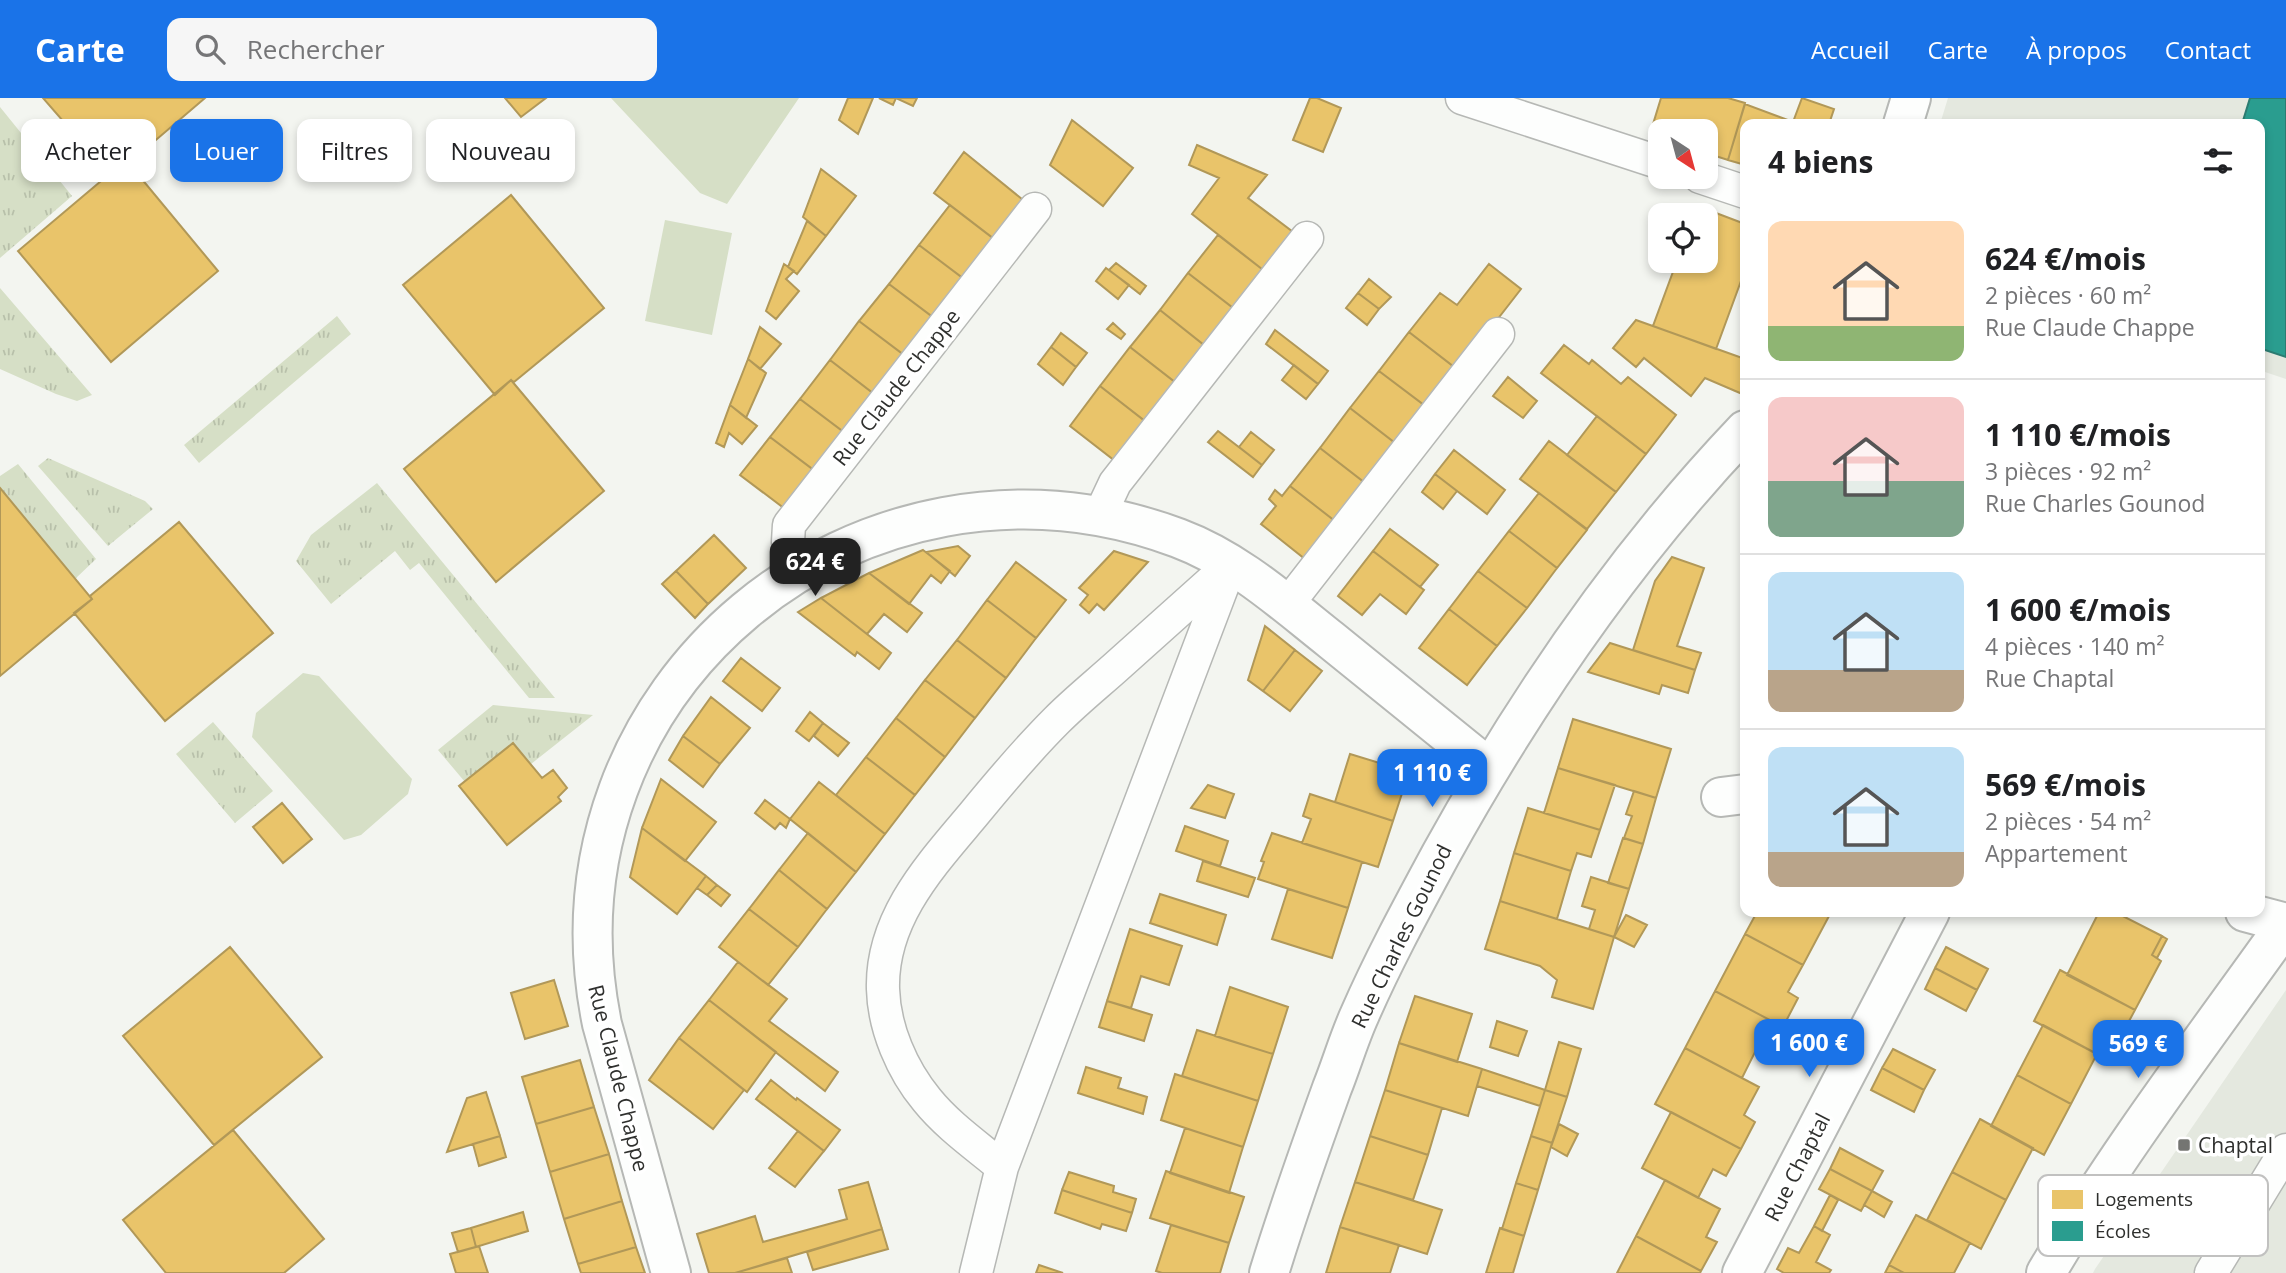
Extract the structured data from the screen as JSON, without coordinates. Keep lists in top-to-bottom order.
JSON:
{
  "streets": {
    "street": ["Rue Claude Chappe", "Rue Charles Gounod", "Rue Chaptal"]
  },
  "crossings": [
    ["Rue Claude Chappe", "Rue Charles Gounod"]
  ],
  "places": {
    "transit": ["Chaptal"]
  },
  "legend": ["Logements", "Écoles"],
  "north": "bottom right",
  "page": {
    "header": "Carte",
    "search": "Rechercher",
    "nav": [
      "Accueil",
      "Carte",
      "À propos",
      "Contact"
    ],
    "chip": [
      "Acheter",
      "Louer",
      "Filtres",
      "Nouveau"
    ],
    "heading": "4 biens",
    "list": [
      {
        "name": "624 €/mois",
        "note": "2 pièces · 60 m² · Rue Claude Chappe"
      },
      {
        "name": "1 110 €/mois",
        "note": "3 pièces · 92 m² · Rue Charles Gounod"
      },
      {
        "name": "1 600 €/mois",
        "note": "4 pièces · 140 m² · Rue Chaptal"
      },
      {
        "name": "569 €/mois",
        "note": "2 pièces · 54 m² · Appartement"
      }
    ],
    "price": [
      "624 €",
      "1 110 €",
      "1 600 €",
      "569 €"
    ]
  }
}
